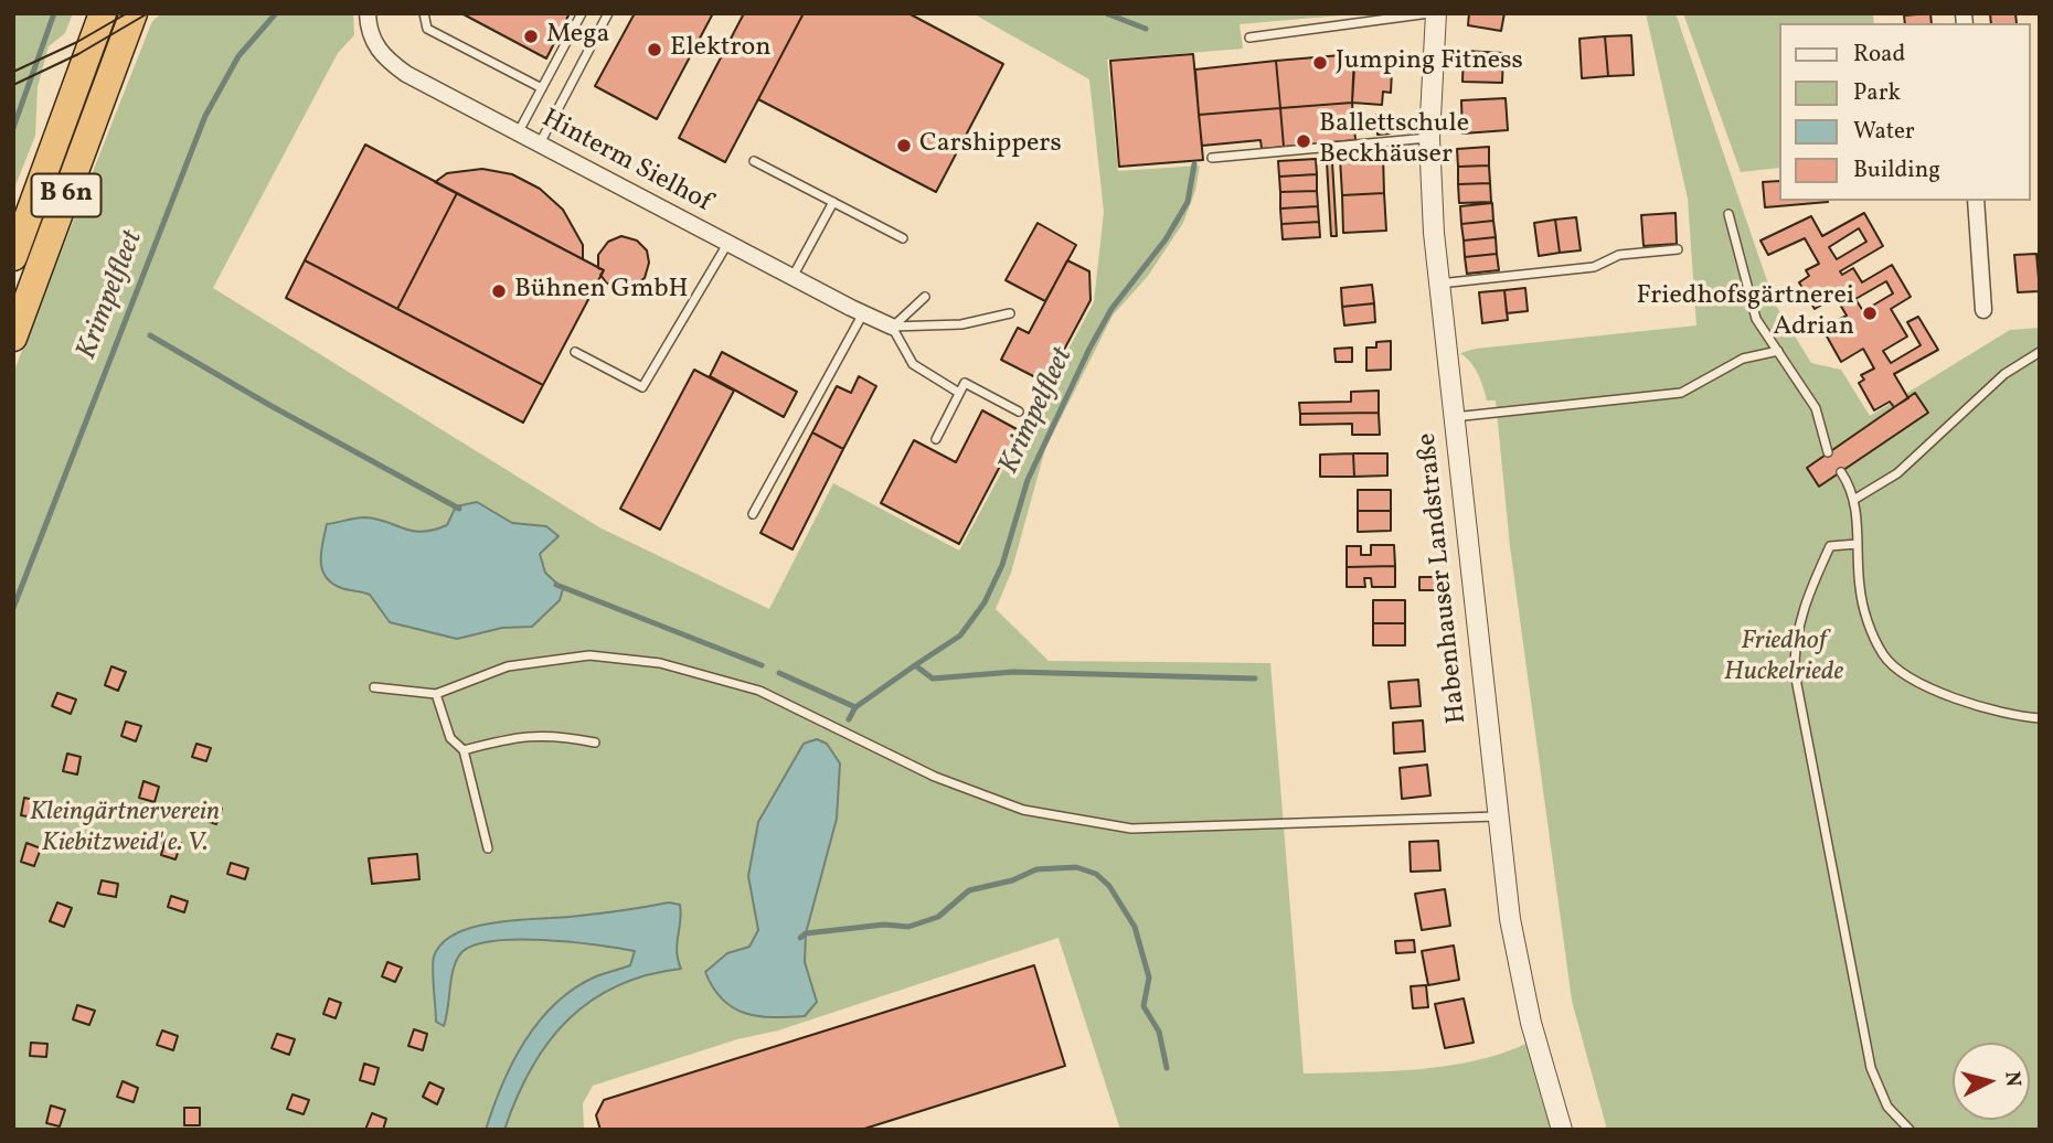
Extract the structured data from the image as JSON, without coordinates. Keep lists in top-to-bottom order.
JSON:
{
  "streets": {
    "highway": ["B 6n"],
    "street": ["Hinterm Sielhof", "Habenhauser Landstraße"]
  },
  "water": ["Krimpelfleet"],
  "parks": ["Friedhof Huckelriede", "Kleingärtnerverein Kiebitzweid' e. V."],
  "places": [
    "Mega",
    "Elektron",
    "Jumping Fitness",
    "Ballettschule Beckhäuser",
    "Carshippers",
    "Bühnen GmbH",
    "Friedhofsgärtnerei Adrian"
  ],
  "legend": [
    "Road",
    "Park",
    "Water",
    "Building"
  ],
  "north": "right"
}
